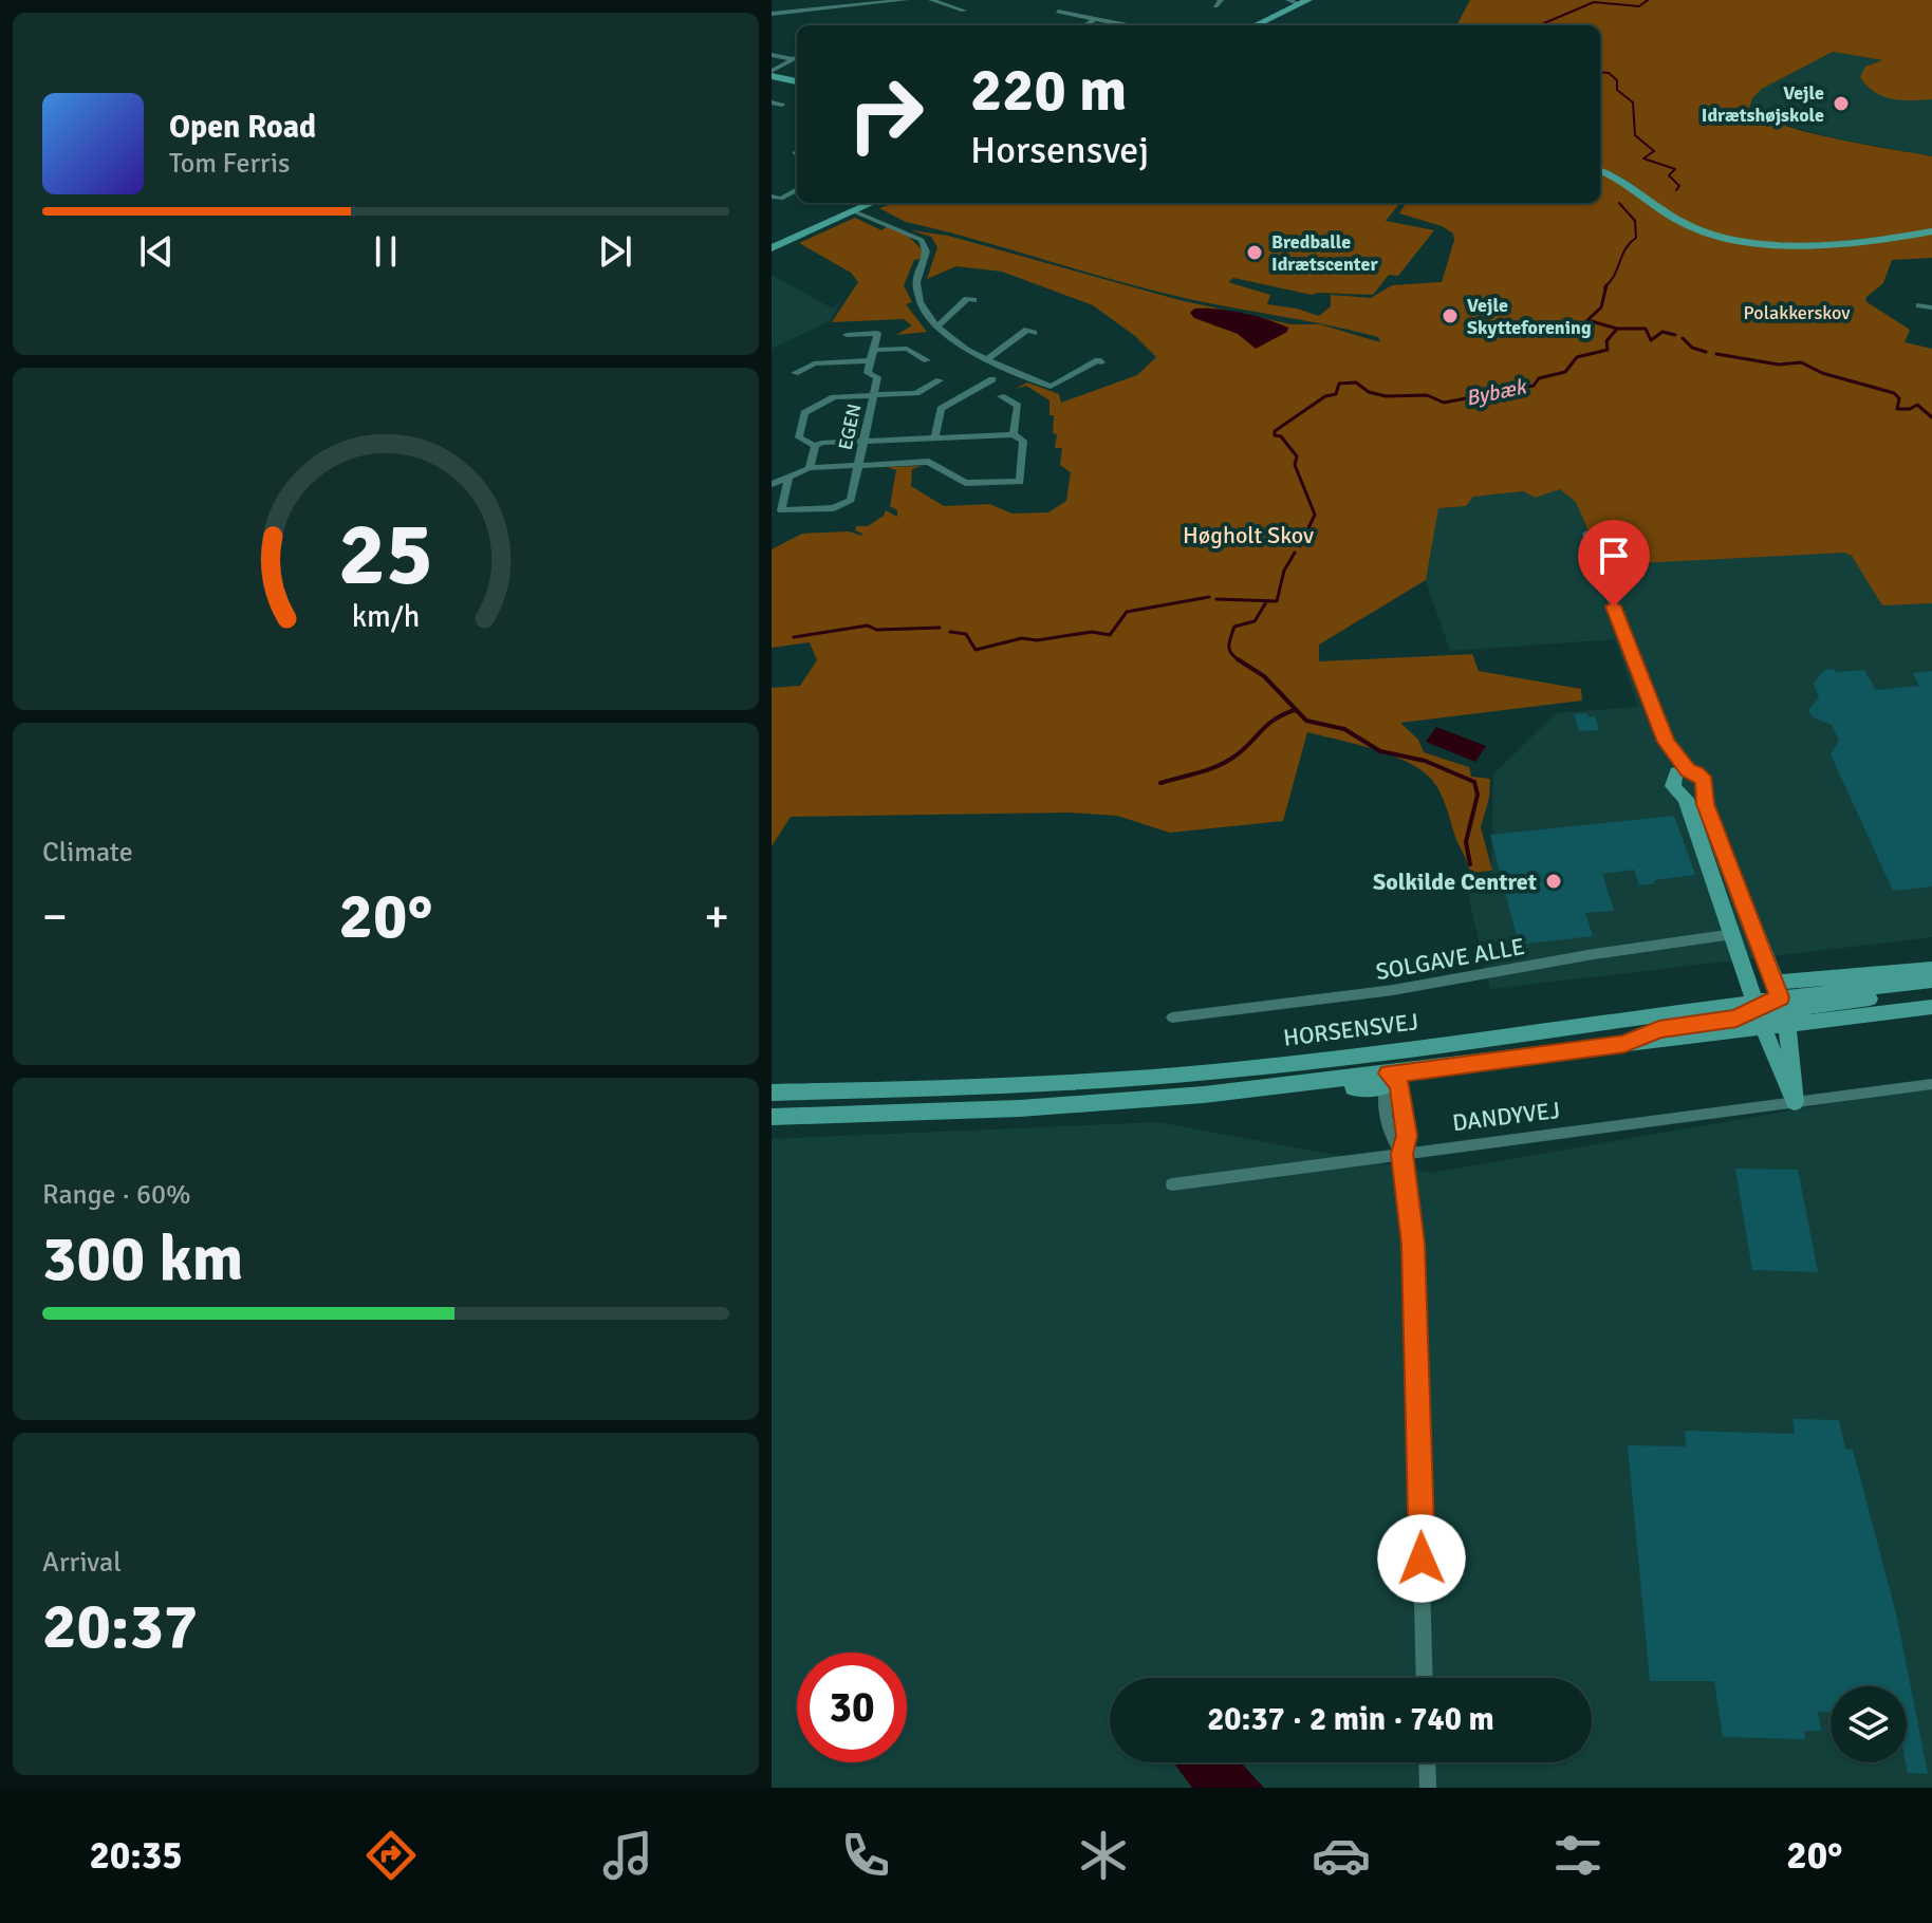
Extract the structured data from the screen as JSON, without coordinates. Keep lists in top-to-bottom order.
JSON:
{
  "streets": {
    "main road": ["HORSENSVEJ"],
    "street": ["EGEN", "SOLGAVE ALLE", "DANDYVEJ"]
  },
  "water": ["Bybæk"],
  "parks": ["Polakkerskov", "Høgholt Skov"],
  "places": [
    "Vejle Idrætshøjskole",
    "Bredballe Idrætscenter",
    "Vejle Skytteforening",
    "Solkilde Centret"
  ],
  "page": {
    "turn": ["220 m", "Horsensvej"],
    "song": ["Open Road", "Tom Ferris"],
    "tile": [
      "Climate",
      ["Range · 60%", "300 km"],
      ["Arrival", "20:37"]
    ],
    "heat": ["−", "20°", "+"],
    "limit": "30",
    "trip": "20:37 · 2 min · 740 m",
    "tabs": ["20:35", "20°"],
    "gauge": ["25", "km/h"]
  }
}
